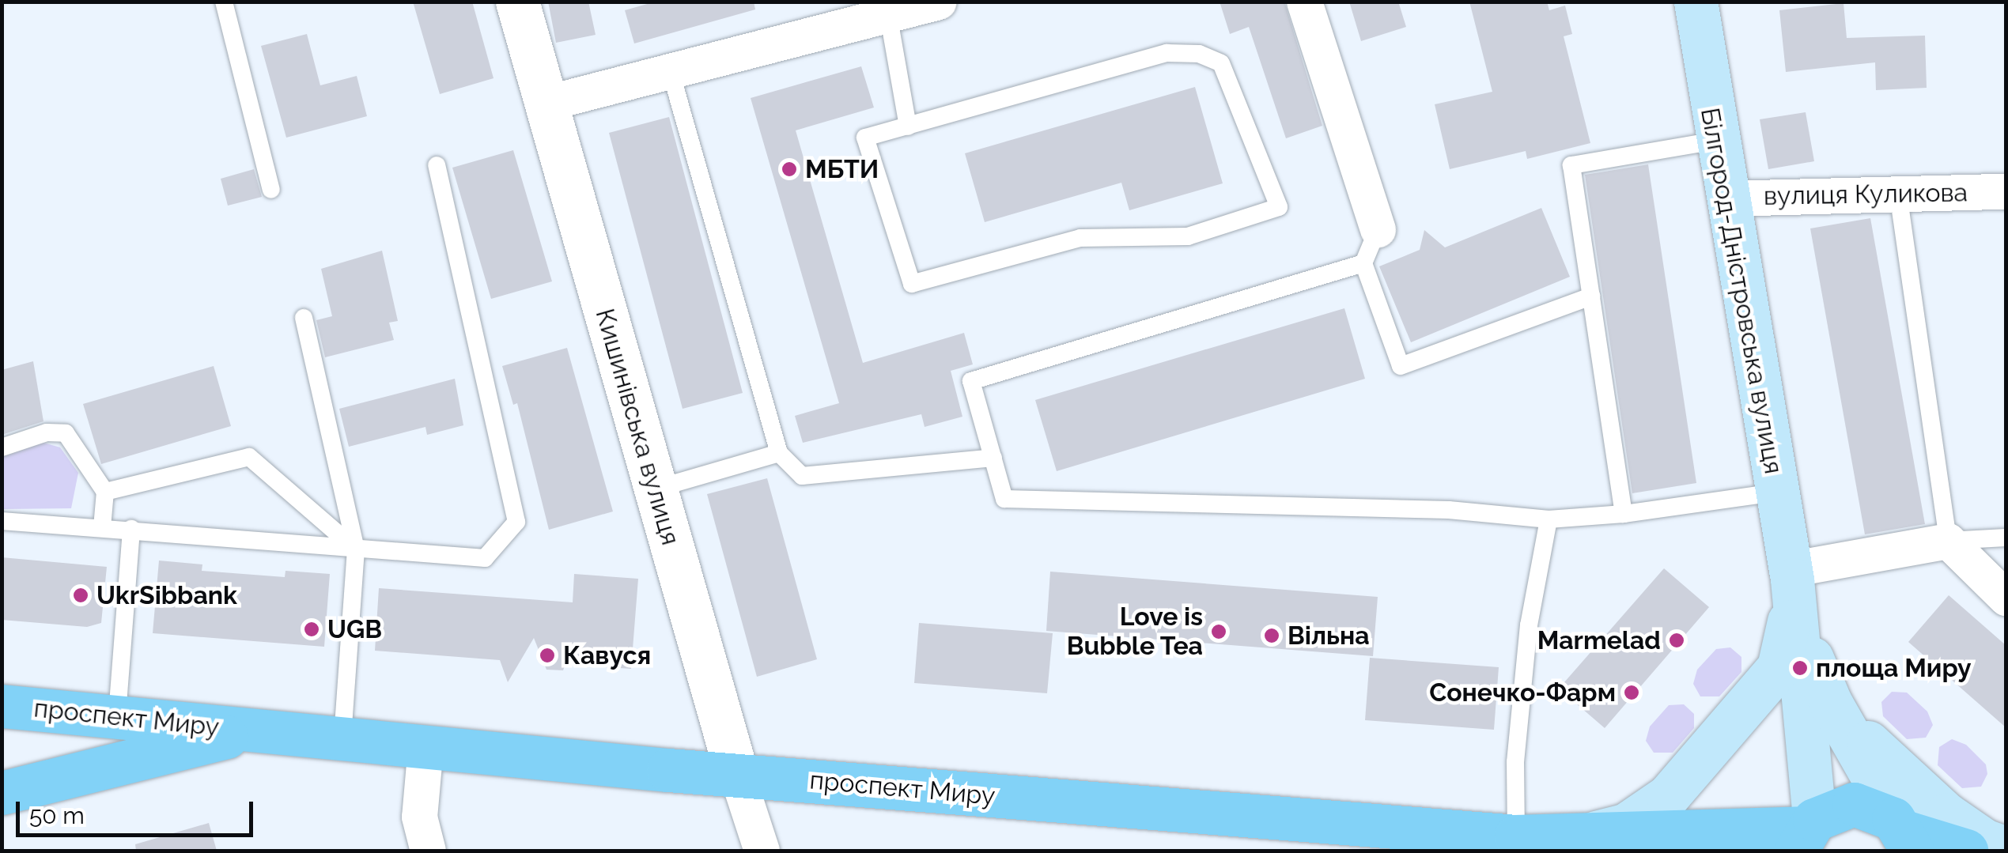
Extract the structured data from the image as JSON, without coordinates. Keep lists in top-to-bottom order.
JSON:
{
  "streets": {
    "main road": ["Білгород-Дністровська вулиця", "проспект Миру"],
    "street": ["вулиця Куликова", "Кишинівська вулиця"]
  },
  "crossings": [
    ["вулиця Куликова", "Білгород-Дністровська вулиця"],
    ["Білгород-Дністровська вулиця", "проспект Миру"],
    ["Кишинівська вулиця", "проспект Миру"]
  ],
  "places": [
    "МБТИ",
    "UkrSibbank",
    "UGB",
    "Love is Bubble Tea",
    "Вільна",
    "Marmelad",
    "Кавуся",
    "площа Миру",
    "Сонечко-Фарм"
  ],
  "scale_bar": "50 m"
}
